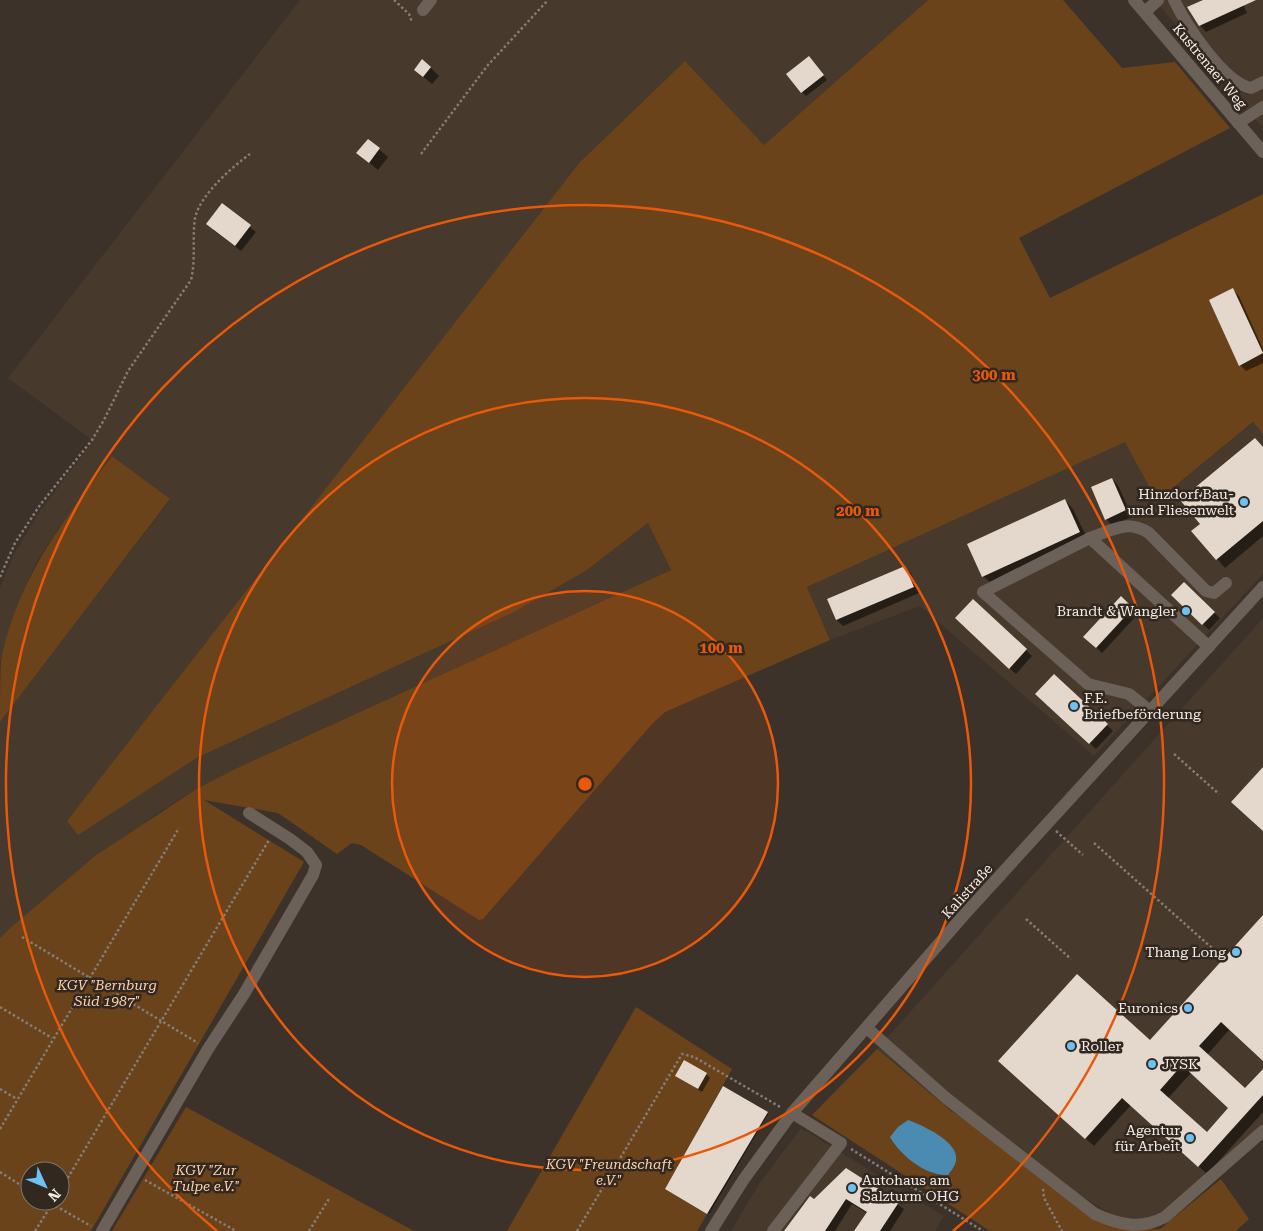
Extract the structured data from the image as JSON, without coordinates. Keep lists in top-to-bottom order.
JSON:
{
  "streets": {
    "street": ["Kustrenaer Weg", "Kalistraße"]
  },
  "parks": ["KGV \"Bernburg Süd 1987\"", "KGV \"Freundschaft e.V.\"", "KGV \"Zur Tulpe e.V.\""],
  "places": [
    "Hinzdorf Bau- und Fliesenwelt",
    "Brandt & Wangler",
    "F.E. Briefbeförderung",
    "Thang Long",
    "Euronics",
    "Roller",
    "JYSK",
    "Agentur für Arbeit",
    "Autohaus am Salzturm OHG"
  ],
  "north": "bottom right",
  "rings": ["300 m", "200 m", "100 m"]
}
